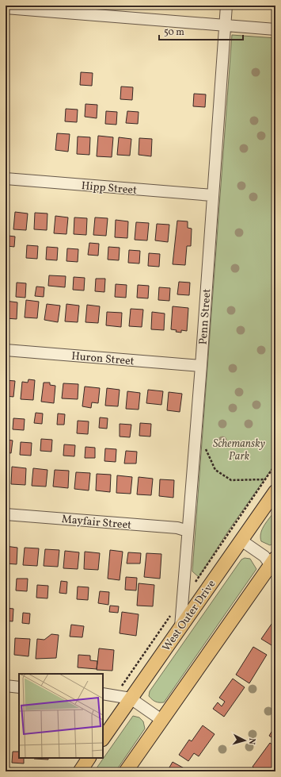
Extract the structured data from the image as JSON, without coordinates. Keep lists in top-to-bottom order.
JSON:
{
  "streets": {
    "main road": ["West Outer Drive"],
    "street": [
      "Hipp Street",
      "Penn Street",
      "Huron Street",
      "Mayfair Street"
    ]
  },
  "crossings": [
    ["Hipp Street", "Penn Street"],
    ["Penn Street", "Huron Street"],
    ["Penn Street", "Mayfair Street"],
    ["Penn Street", "West Outer Drive"]
  ],
  "parks": ["Schemansky Park"],
  "scale_bar": "50 m",
  "north": "right"
}
